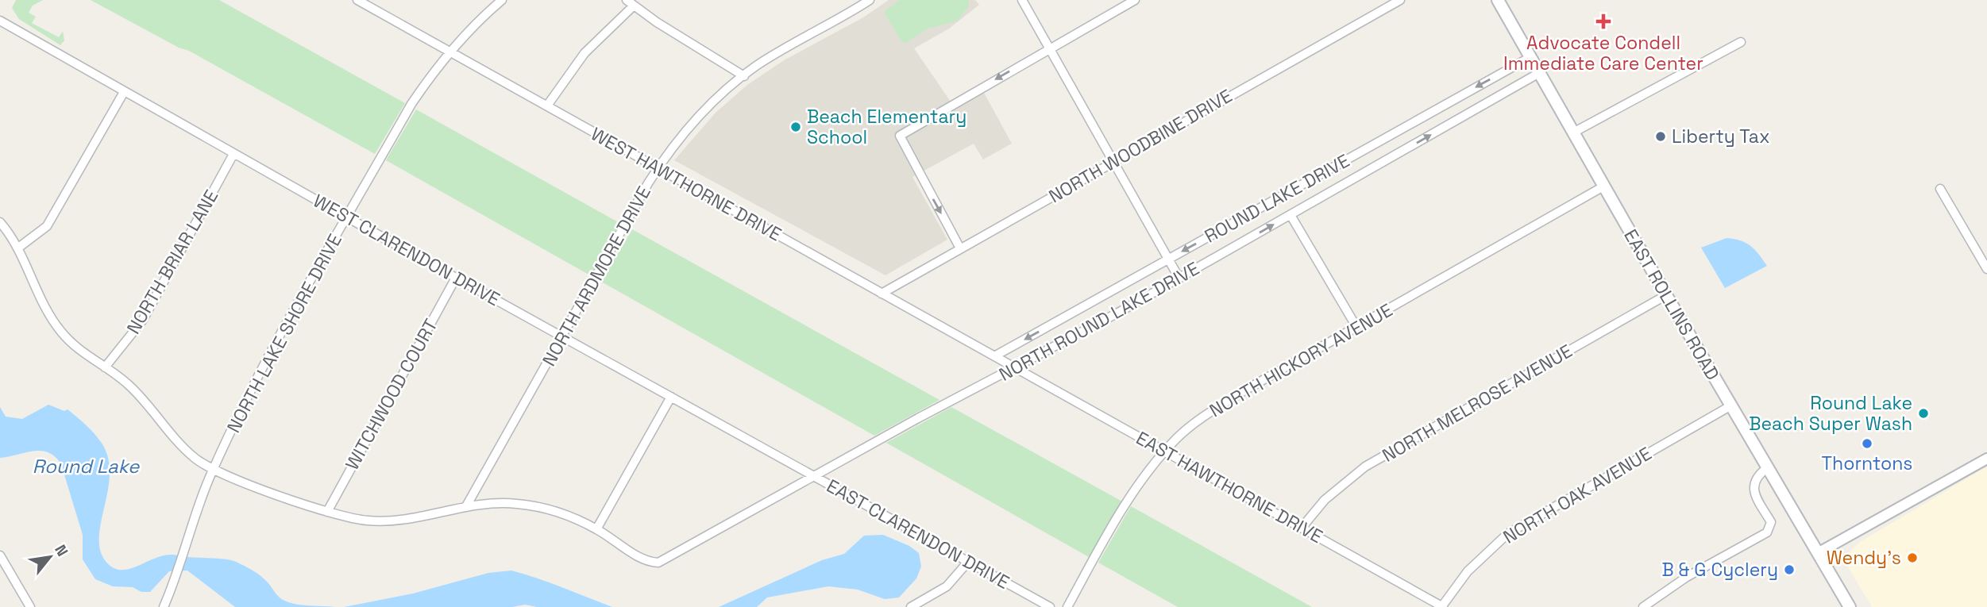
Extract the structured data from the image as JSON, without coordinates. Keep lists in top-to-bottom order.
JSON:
{
  "streets": {
    "main road": ["EAST ROLLINS ROAD"],
    "street": [
      "NORTH WOODBINE DRIVE",
      "WEST HAWTHORNE DRIVE",
      "ROUND LAKE DRIVE",
      "WEST CLARENDON DRIVE",
      "NORTH BRIAR LANE",
      "NORTH ARDMORE DRIVE",
      "NORTH ROUND LAKE DRIVE",
      "NORTH LAKE SHORE DRIVE",
      "NORTH HICKORY AVENUE",
      "WITCHWOOD COURT",
      "NORTH MELROSE AVENUE",
      "EAST HAWTHORNE DRIVE",
      "NORTH OAK AVENUE",
      "EAST CLARENDON DRIVE"
    ]
  },
  "crossings": [
    ["NORTH WOODBINE DRIVE", "WEST HAWTHORNE DRIVE"],
    ["WEST HAWTHORNE DRIVE", "ROUND LAKE DRIVE"],
    ["WEST HAWTHORNE DRIVE", "NORTH ARDMORE DRIVE"],
    ["WEST HAWTHORNE DRIVE", "NORTH ROUND LAKE DRIVE"],
    ["WEST HAWTHORNE DRIVE", "NORTH LAKE SHORE DRIVE"],
    ["WEST HAWTHORNE DRIVE", "EAST HAWTHORNE DRIVE"],
    ["ROUND LAKE DRIVE", "EAST ROLLINS ROAD"],
    ["WEST CLARENDON DRIVE", "NORTH BRIAR LANE"],
    ["WEST CLARENDON DRIVE", "NORTH ARDMORE DRIVE"],
    ["WEST CLARENDON DRIVE", "NORTH ROUND LAKE DRIVE"],
    ["WEST CLARENDON DRIVE", "NORTH LAKE SHORE DRIVE"],
    ["WEST CLARENDON DRIVE", "WITCHWOOD COURT"],
    ["WEST CLARENDON DRIVE", "EAST CLARENDON DRIVE"],
    ["EAST ROLLINS ROAD", "NORTH ROUND LAKE DRIVE"],
    ["EAST ROLLINS ROAD", "NORTH HICKORY AVENUE"],
    ["EAST ROLLINS ROAD", "NORTH MELROSE AVENUE"],
    ["EAST ROLLINS ROAD", "NORTH OAK AVENUE"],
    ["NORTH ROUND LAKE DRIVE", "EAST HAWTHORNE DRIVE"],
    ["NORTH ROUND LAKE DRIVE", "EAST CLARENDON DRIVE"],
    ["NORTH HICKORY AVENUE", "EAST HAWTHORNE DRIVE"],
    ["NORTH MELROSE AVENUE", "EAST HAWTHORNE DRIVE"],
    ["EAST HAWTHORNE DRIVE", "NORTH OAK AVENUE"]
  ],
  "one_way": ["ROUND LAKE DRIVE", "NORTH ROUND LAKE DRIVE"],
  "water": ["Round Lake"],
  "places": {
    "health": ["Advocate Condell Immediate Care Center"],
    "other": [
      "Beach Elementary School",
      "Liberty Tax",
      "Round Lake Beach Super Wash",
      "Thorntons",
      "Wendy's",
      "B & G Cyclery"
    ]
  },
  "north": "top right"
}
